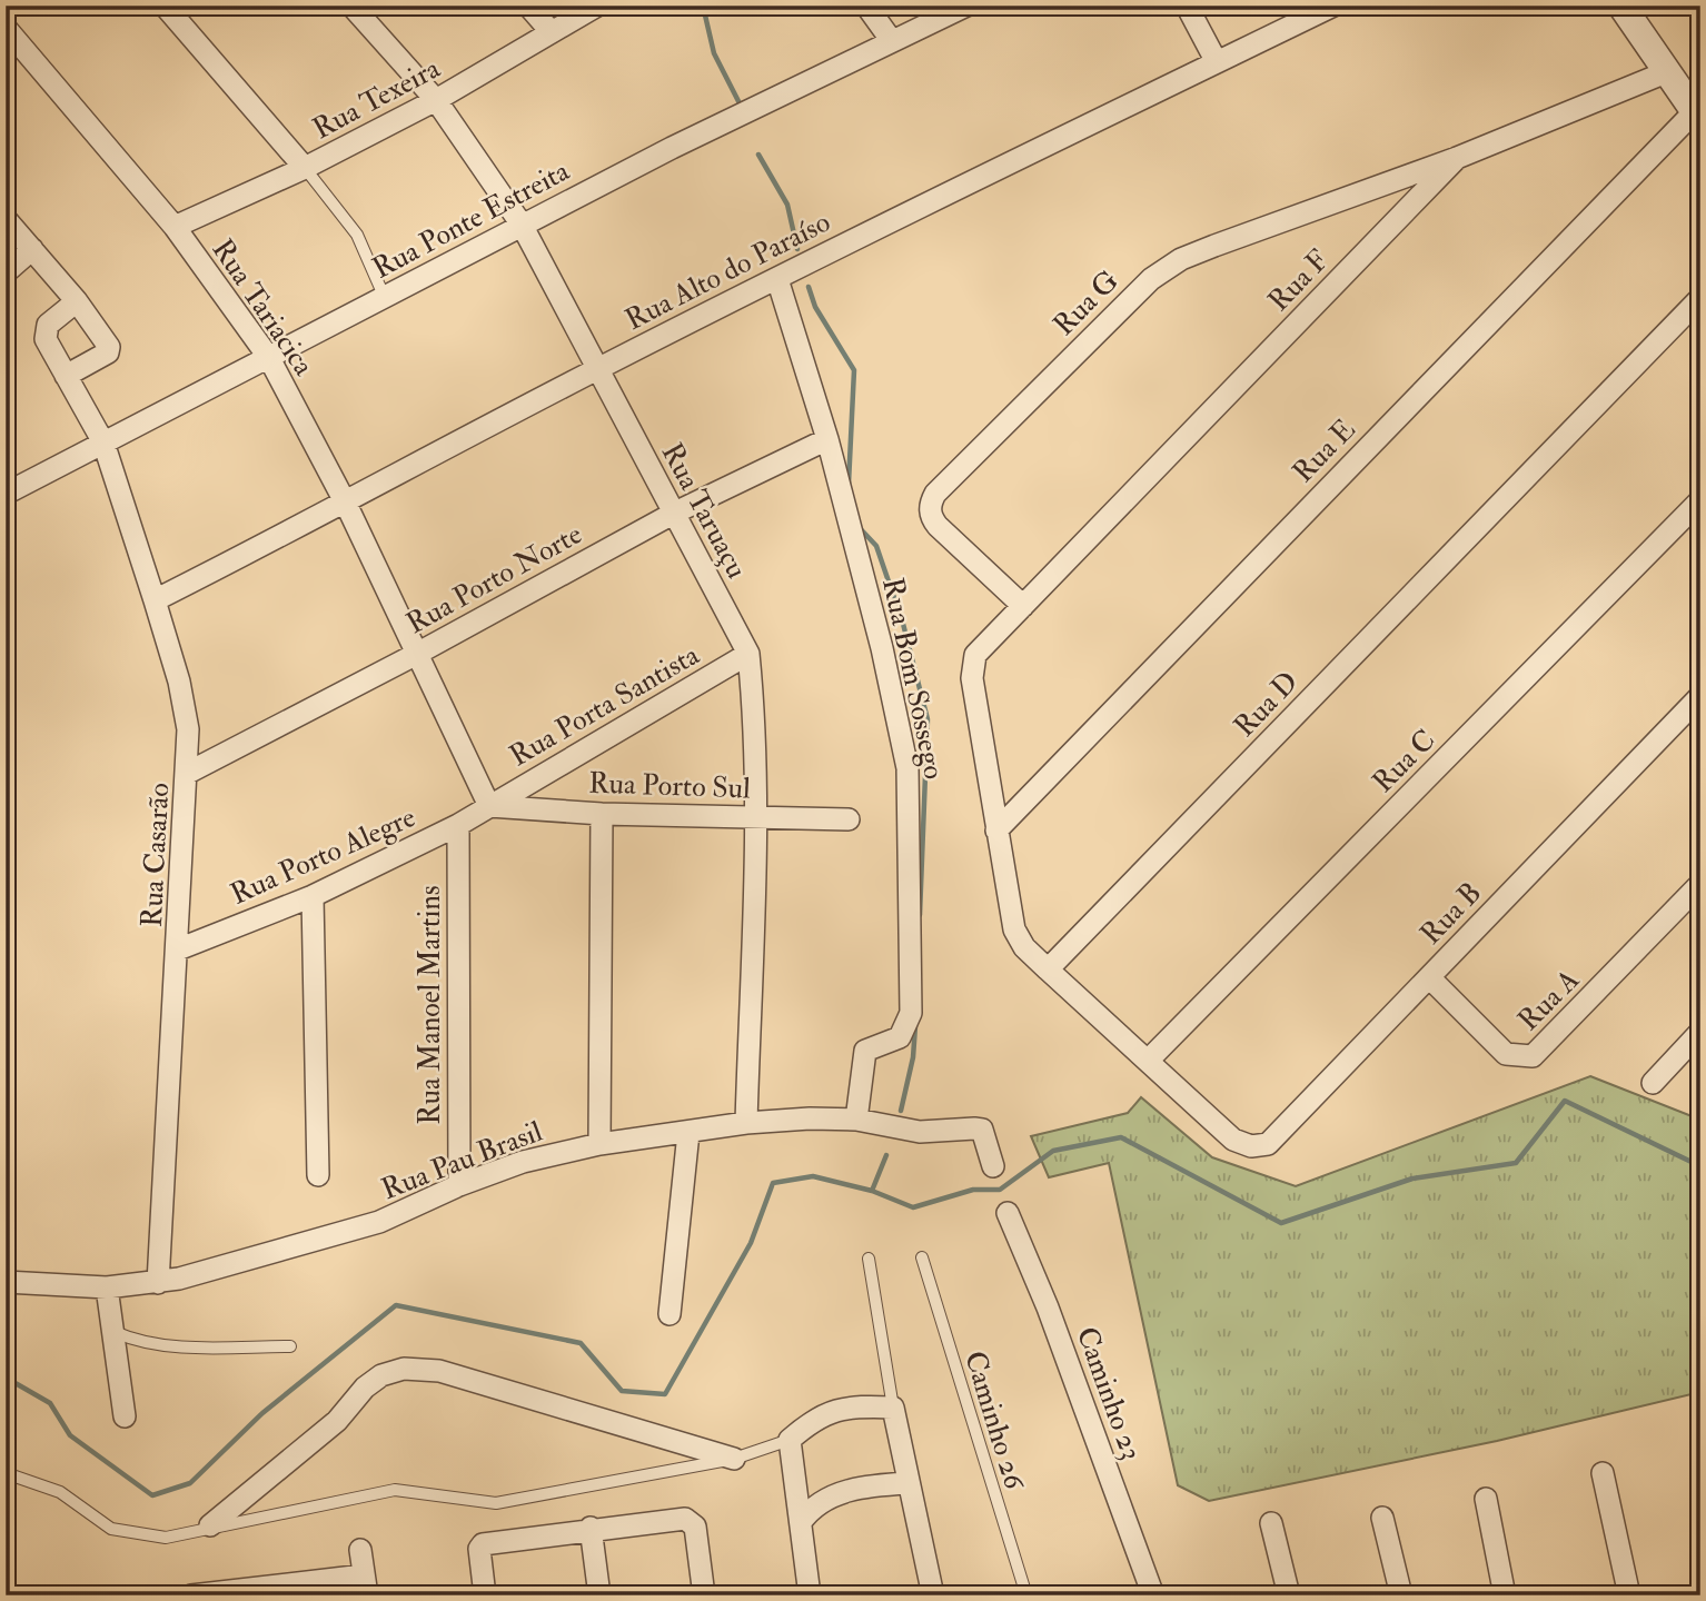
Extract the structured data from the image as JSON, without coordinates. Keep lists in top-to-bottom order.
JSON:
{
  "streets": {
    "street": [
      "Rua Texeira",
      "Rua Ponte Estreita",
      "Rua Alto do Paraíso",
      "Rua F",
      "Rua G",
      "Rua Tariacica",
      "Rua E",
      "Rua Taruaçu",
      "Rua Porto Norte",
      "Rua Bom Sossego",
      "Rua D",
      "Rua Porta Santista",
      "Rua C",
      "Rua Porto Sul",
      "Rua Casarão",
      "Rua Porto Alegre",
      "Rua B",
      "Rua A",
      "Rua Manoel Martins",
      "Rua Pau Brasil",
      "Caminho 23"
    ],
    "lane": ["Caminho 26"]
  },
  "crossings": [
    ["Rua Texeira", "Rua Tariacica"],
    ["Rua Texeira", "Rua Taruaçu"],
    ["Rua Ponte Estreita", "Rua Tariacica"],
    ["Rua Ponte Estreita", "Rua Taruaçu"],
    ["Rua Ponte Estreita", "Rua Casarão"],
    ["Rua Alto do Paraíso", "Rua Tariacica"],
    ["Rua Alto do Paraíso", "Rua Taruaçu"],
    ["Rua Alto do Paraíso", "Rua Bom Sossego"],
    ["Rua Alto do Paraíso", "Rua Casarão"],
    ["Rua F", "Rua G"],
    ["Rua F", "Rua Bom Sossego"],
    ["Rua G", "Rua Bom Sossego"],
    ["Rua Tariacica", "Rua Porto Norte"],
    ["Rua Tariacica", "Rua Porta Santista"],
    ["Rua Tariacica", "Rua Porto Sul"],
    ["Rua Tariacica", "Rua Porto Alegre"],
    ["Rua E", "Rua Bom Sossego"],
    ["Rua Taruaçu", "Rua Porto Norte"],
    ["Rua Taruaçu", "Rua Porta Santista"],
    ["Rua Taruaçu", "Rua Porto Sul"],
    ["Rua Taruaçu", "Rua Pau Brasil"],
    ["Rua Porto Norte", "Rua Bom Sossego"],
    ["Rua Porto Norte", "Rua Casarão"],
    ["Rua Bom Sossego", "Rua D"],
    ["Rua Bom Sossego", "Rua Pau Brasil"],
    ["Rua Porta Santista", "Rua Porto Sul"],
    ["Rua Porta Santista", "Rua Porto Alegre"],
    ["Rua C", "Rua B"],
    ["Rua Porto Sul", "Rua Porto Alegre"],
    ["Rua Casarão", "Rua Porto Alegre"],
    ["Rua Casarão", "Rua Pau Brasil"],
    ["Rua Porto Alegre", "Rua Manoel Martins"],
    ["Rua B", "Rua A"],
    ["Rua Manoel Martins", "Rua Pau Brasil"]
  ]
}
